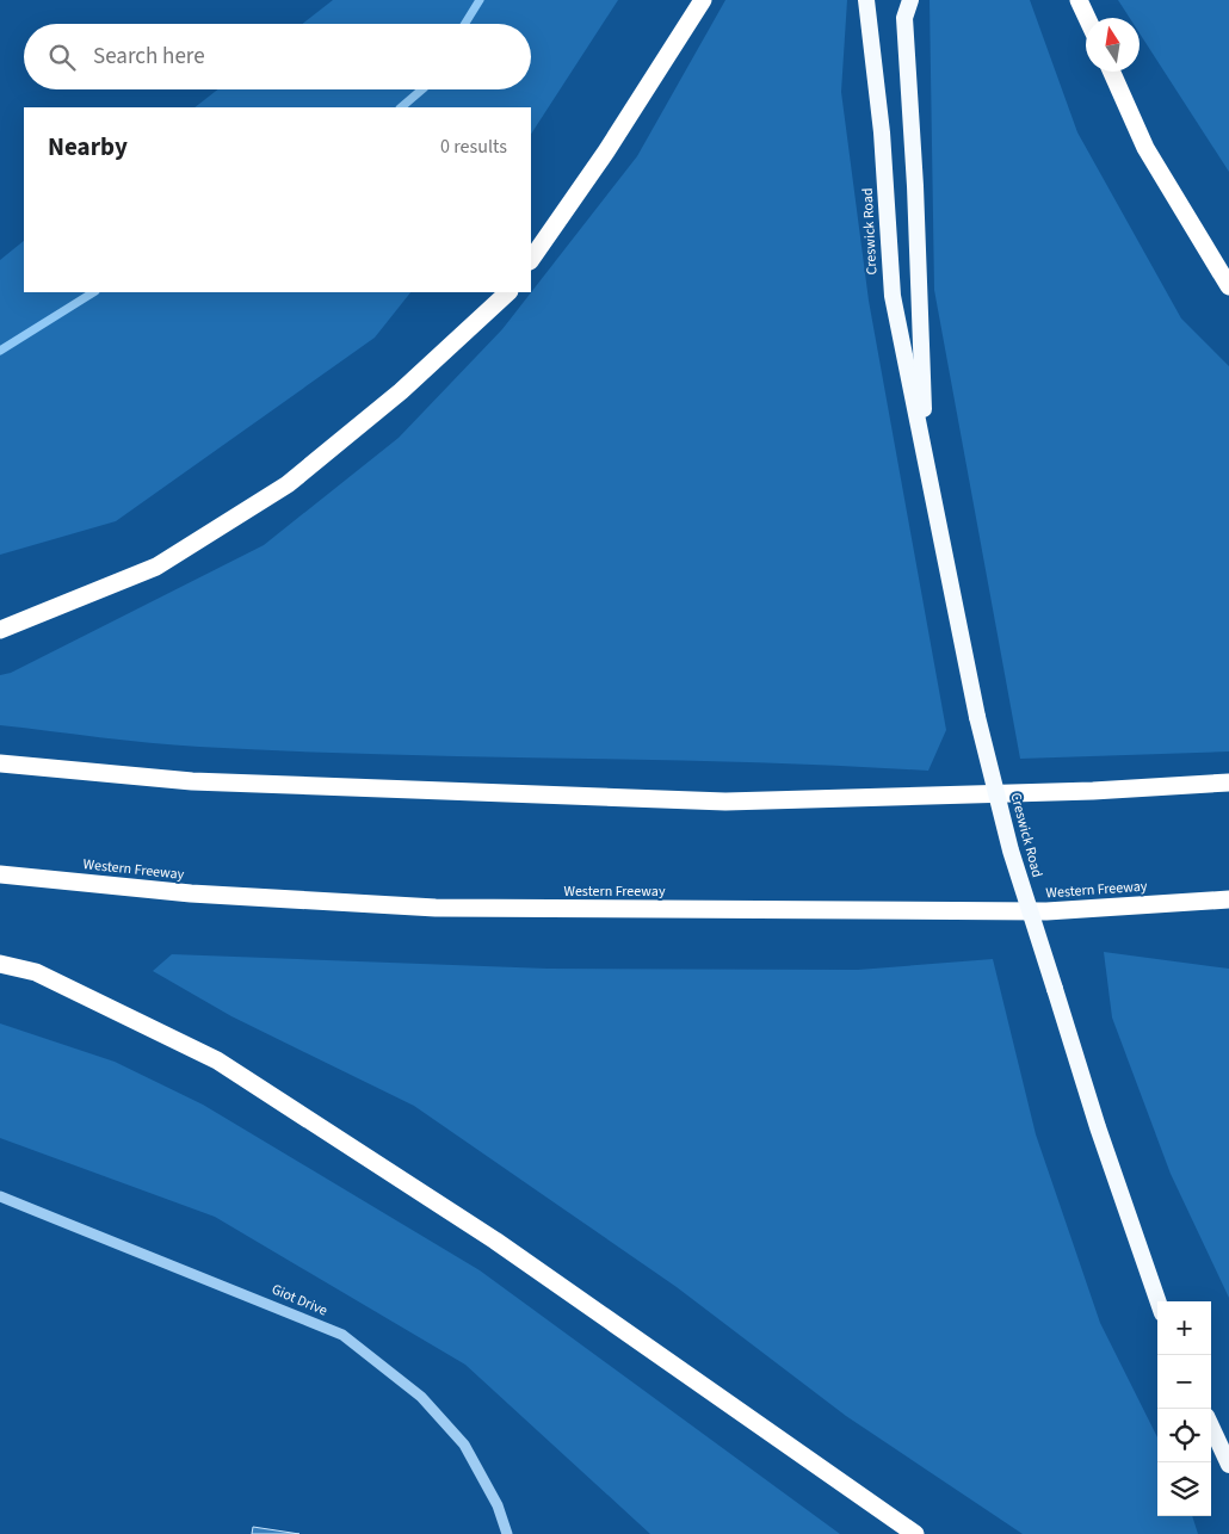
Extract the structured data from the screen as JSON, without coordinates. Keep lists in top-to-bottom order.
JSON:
{
  "streets": {
    "highway": ["Creswick Road", "Western Freeway"],
    "street": ["Giot Drive"]
  },
  "north": "top",
  "page": {
    "search": "Search here",
    "heading": ["Nearby", "0 results"],
    "map_buttons": ["+", "−"]
  }
}
